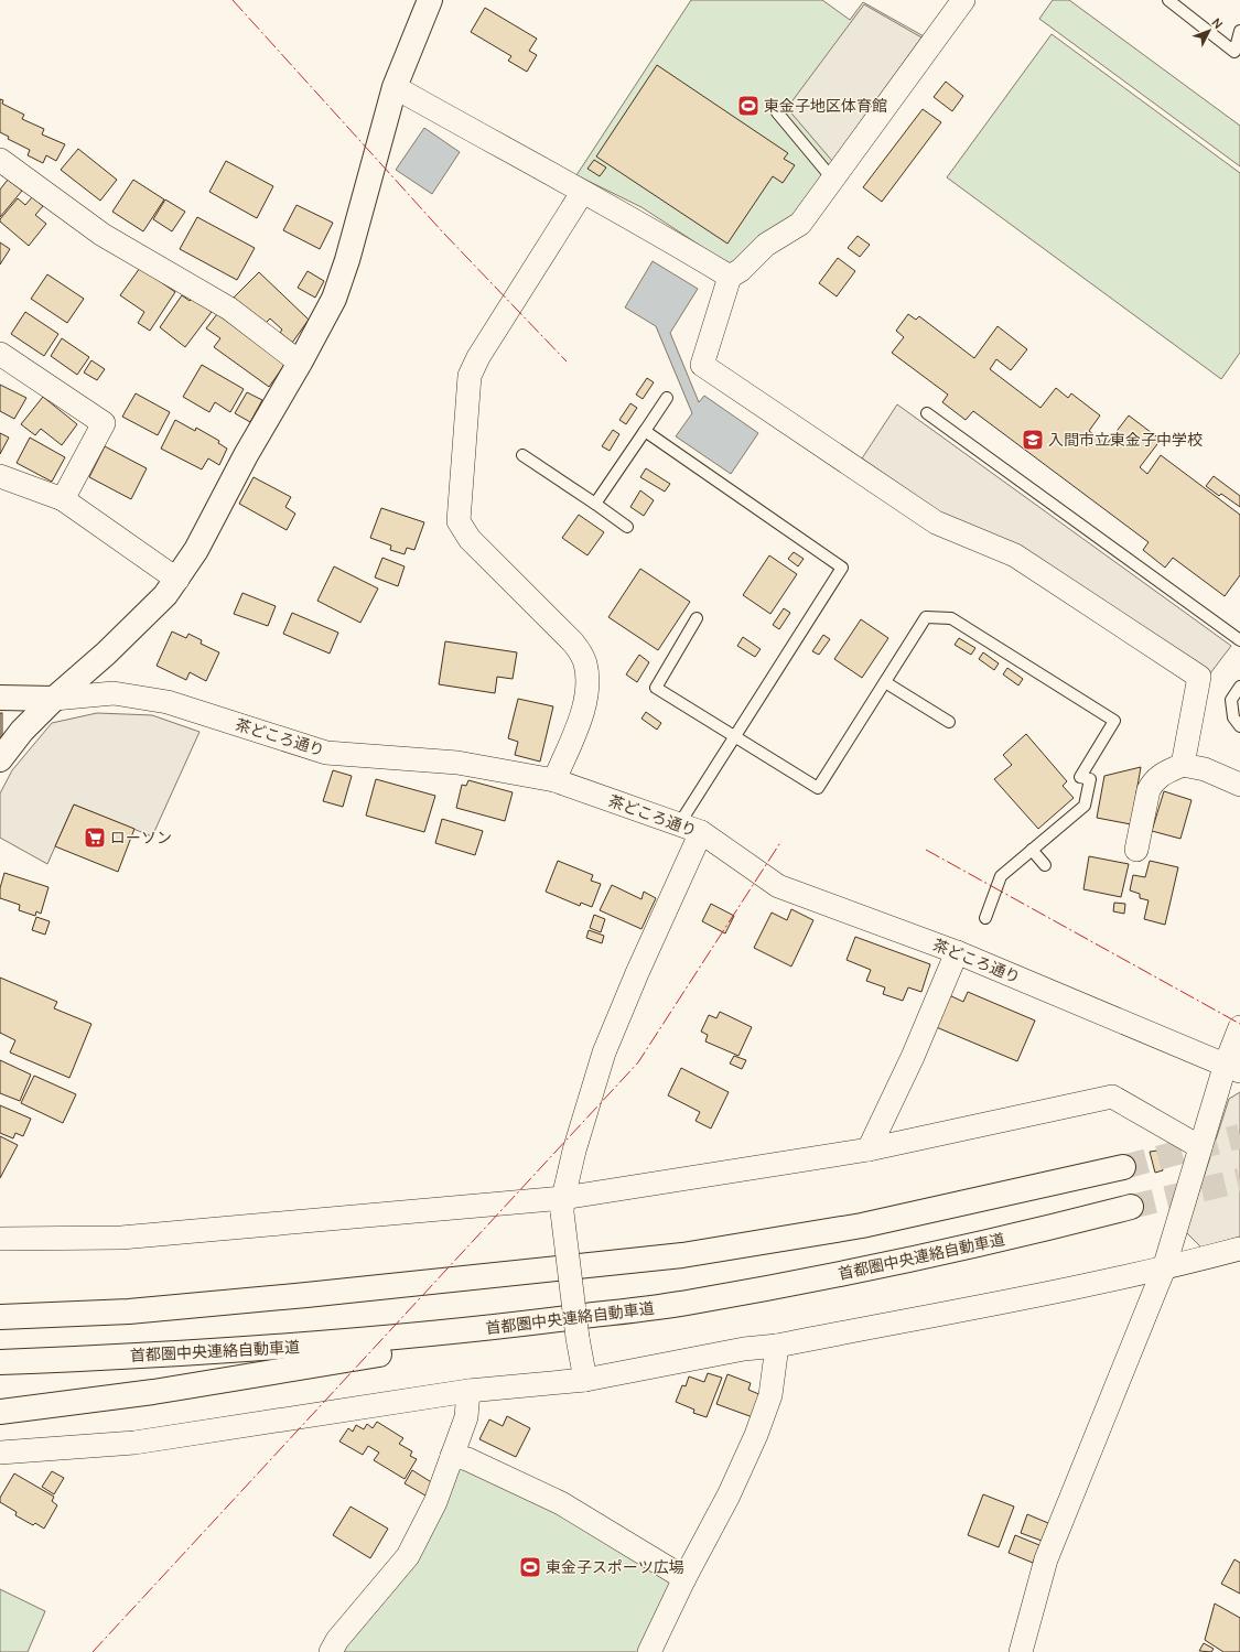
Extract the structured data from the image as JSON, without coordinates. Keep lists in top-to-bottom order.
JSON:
{
  "streets": {
    "main road": ["首都圏中央連絡自動車道"],
    "street": ["茶どころ通り"]
  },
  "places": {
    "sports": ["東金子地区体育館", "東金子スポーツ広場"],
    "school or university": ["入間市立東金子中学校"],
    "supermarket": ["ローソン"]
  },
  "north": "top right"
}
